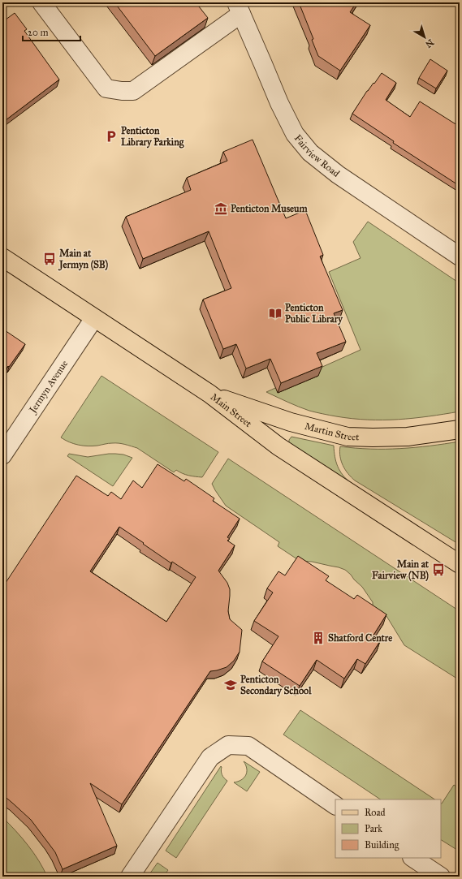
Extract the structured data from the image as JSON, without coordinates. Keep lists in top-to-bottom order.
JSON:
{
  "streets": {
    "main road": ["Main Street", "Martin Street"],
    "street": ["Fairview Road", "Jermyn Avenue"]
  },
  "crossings": [
    ["Jermyn Avenue", "Main Street"],
    ["Main Street", "Martin Street"]
  ],
  "places": {
    "parking": ["Penticton Library Parking"],
    "museum": ["Penticton Museum"],
    "bus stop": ["Main at Jermyn (SB)", "Main at Fairview (NB)"],
    "library": ["Penticton Public Library"],
    "building": ["Shatford Centre"],
    "school or university": ["Penticton Secondary School"]
  },
  "legend": ["Road", "Park", "Building"],
  "scale_bar": "20 m",
  "north": "bottom right"
}
